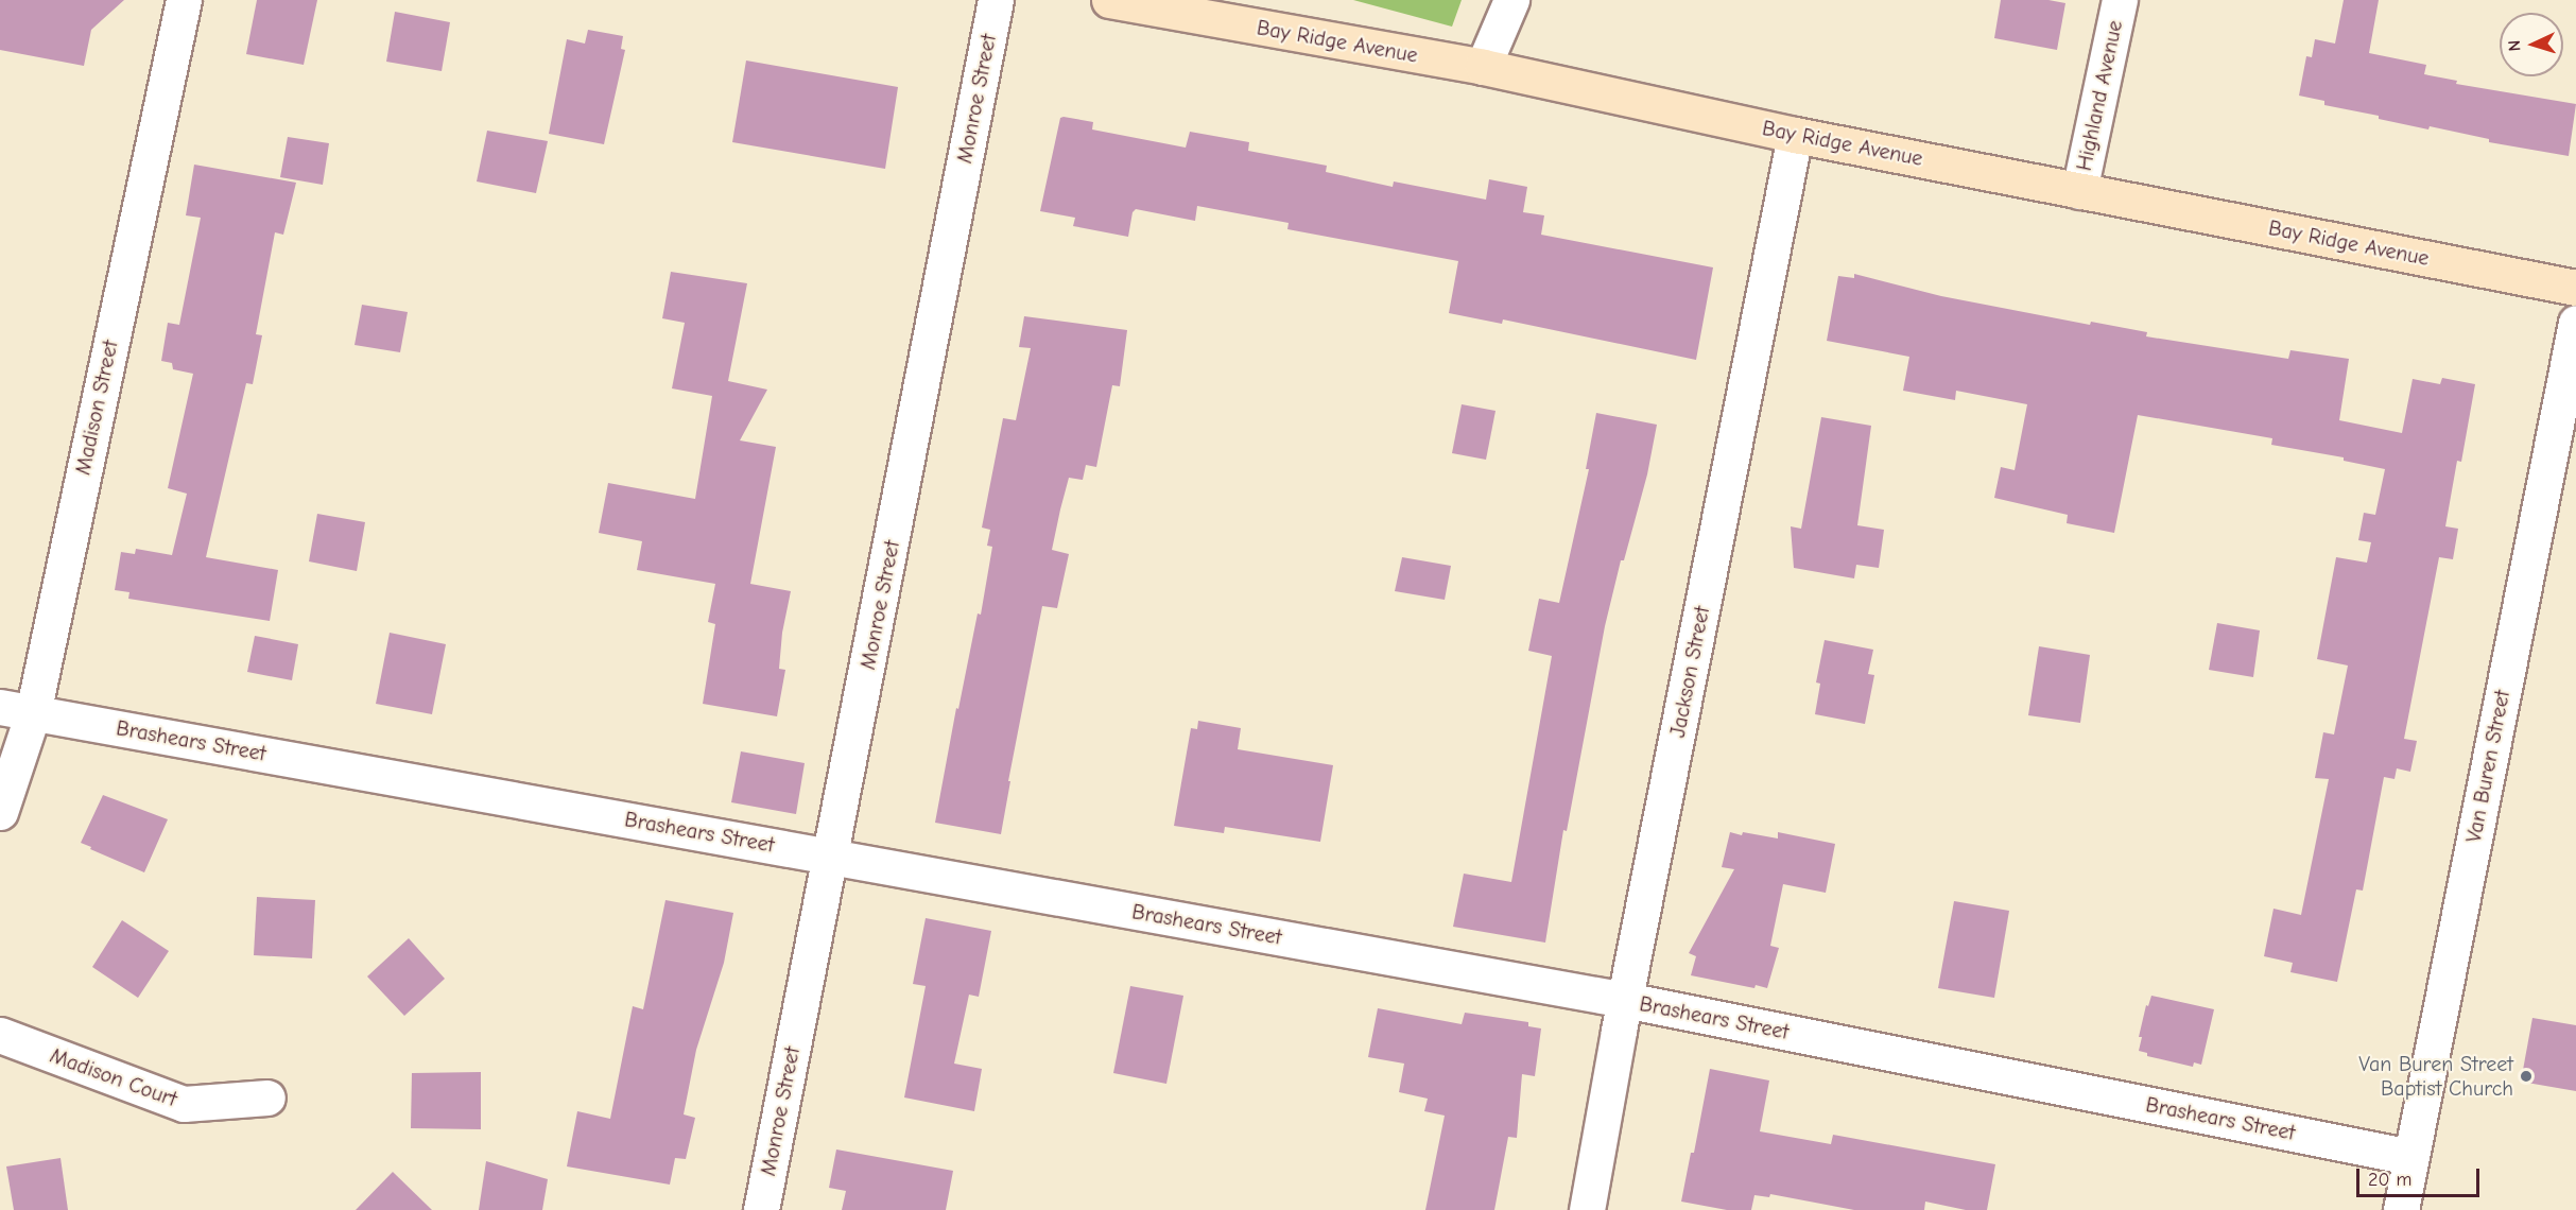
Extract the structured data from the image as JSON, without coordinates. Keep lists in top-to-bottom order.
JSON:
{
  "streets": {
    "main road": ["Bay Ridge Avenue"],
    "street": [
      "Highland Avenue",
      "Monroe Street",
      "Madison Street",
      "Jackson Street",
      "Brashears Street",
      "Van Buren Street",
      "Madison Court"
    ]
  },
  "crossings": [
    ["Bay Ridge Avenue", "Highland Avenue"],
    ["Bay Ridge Avenue", "Jackson Street"],
    ["Monroe Street", "Brashears Street"],
    ["Madison Street", "Brashears Street"],
    ["Jackson Street", "Brashears Street"],
    ["Brashears Street", "Van Buren Street"]
  ],
  "places": ["Van Buren Street Baptist Church"],
  "scale_bar": "20 m",
  "north": "left"
}
